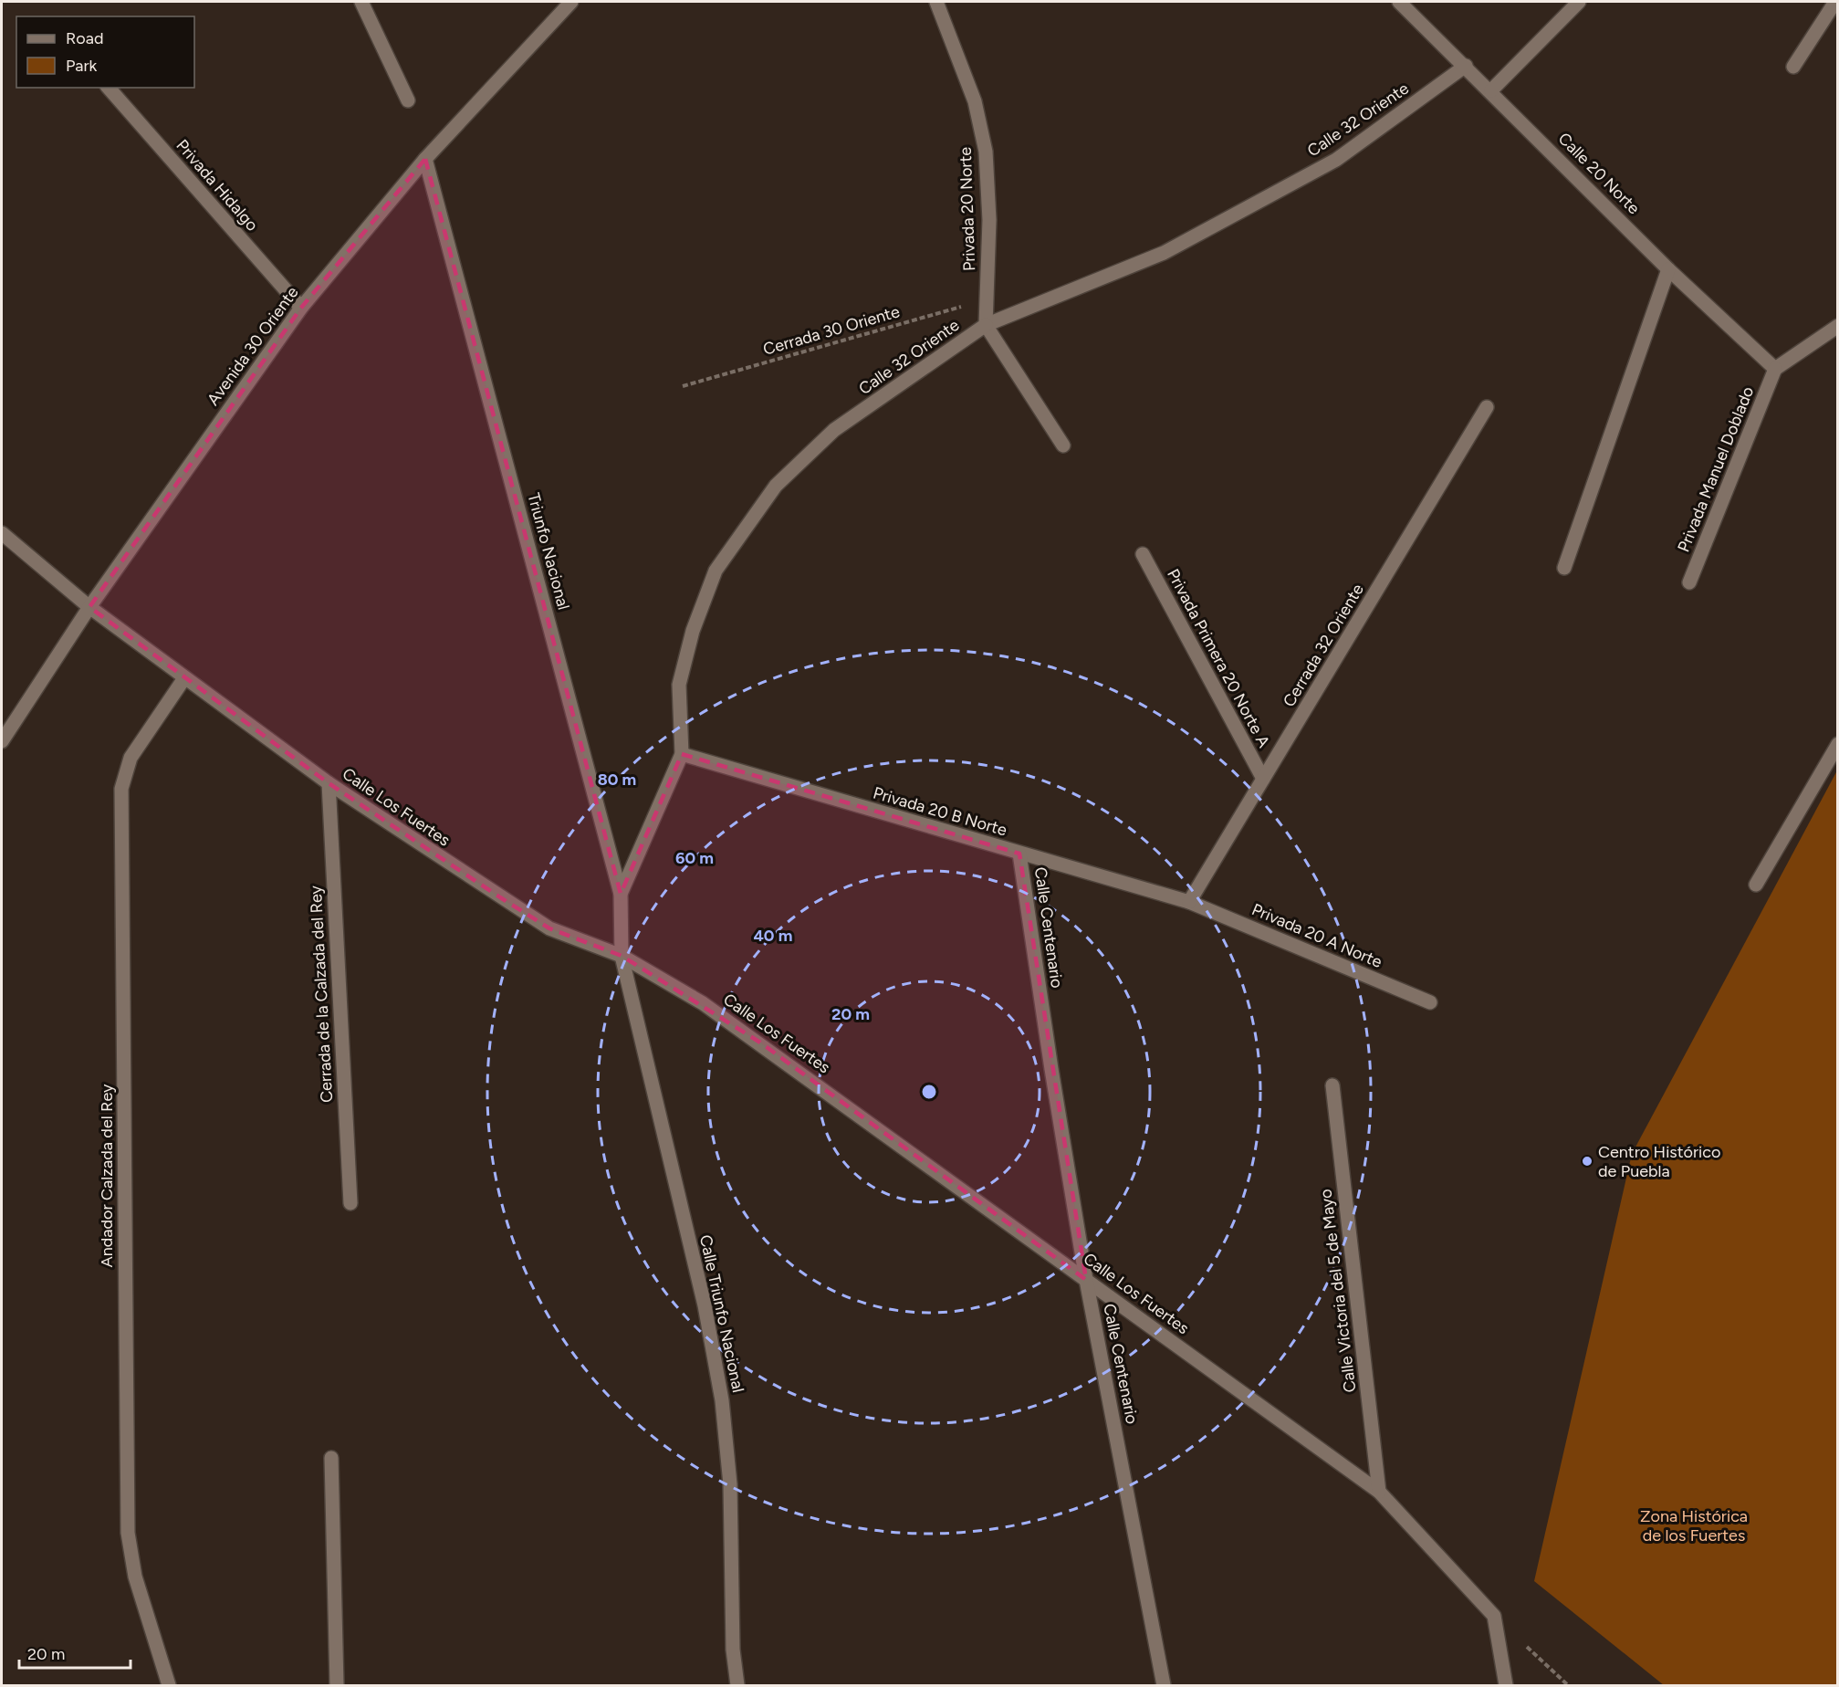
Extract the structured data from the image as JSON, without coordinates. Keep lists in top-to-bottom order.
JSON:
{
  "streets": {
    "street": [
      "Calle 32 Oriente",
      "Calle 20 Norte",
      "Privada Hidalgo",
      "Privada 20 Norte",
      "Avenida 30 Oriente",
      "Privada Manuel Doblado",
      "Triunfo Nacional",
      "Cerrada 32 Oriente",
      "Privada Primera 20 Norte A",
      "Calle Los Fuertes",
      "Privada 20 B Norte",
      "Calle Centenario",
      "Privada 20 A Norte",
      "Cerrada de la Calzada del Rey",
      "Andador Calzada del Rey",
      "Calle Victoria del 5 de Mayo",
      "Calle Triunfo Nacional"
    ],
    "path": ["Cerrada 30 Oriente"]
  },
  "crossings": [
    ["Calle 32 Oriente", "Calle 20 Norte"],
    ["Calle 32 Oriente", "Privada 20 Norte"],
    ["Calle 32 Oriente", "Triunfo Nacional"],
    ["Calle 32 Oriente", "Privada 20 B Norte"],
    ["Calle 20 Norte", "Privada Manuel Doblado"],
    ["Privada Hidalgo", "Avenida 30 Oriente"],
    ["Privada 20 Norte", "Cerrada 30 Oriente"],
    ["Avenida 30 Oriente", "Triunfo Nacional"],
    ["Avenida 30 Oriente", "Calle Los Fuertes"],
    ["Triunfo Nacional", "Calle Los Fuertes"],
    ["Triunfo Nacional", "Calle Triunfo Nacional"],
    ["Cerrada 32 Oriente", "Privada Primera 20 Norte A"],
    ["Cerrada 32 Oriente", "Privada 20 B Norte"],
    ["Cerrada 32 Oriente", "Privada 20 A Norte"],
    ["Calle Los Fuertes", "Calle Centenario"],
    ["Calle Los Fuertes", "Cerrada de la Calzada del Rey"],
    ["Calle Los Fuertes", "Andador Calzada del Rey"],
    ["Calle Los Fuertes", "Calle Victoria del 5 de Mayo"],
    ["Calle Los Fuertes", "Calle Triunfo Nacional"],
    ["Privada 20 B Norte", "Calle Centenario"],
    ["Privada 20 B Norte", "Privada 20 A Norte"]
  ],
  "parks": ["Zona Histórica de los Fuertes"],
  "places": ["Centro Histórico de Puebla"],
  "legend": ["Road", "Park"],
  "scale_bar": "20 m",
  "rings": [
    "80 m",
    "60 m",
    "40 m",
    "20 m"
  ]
}
